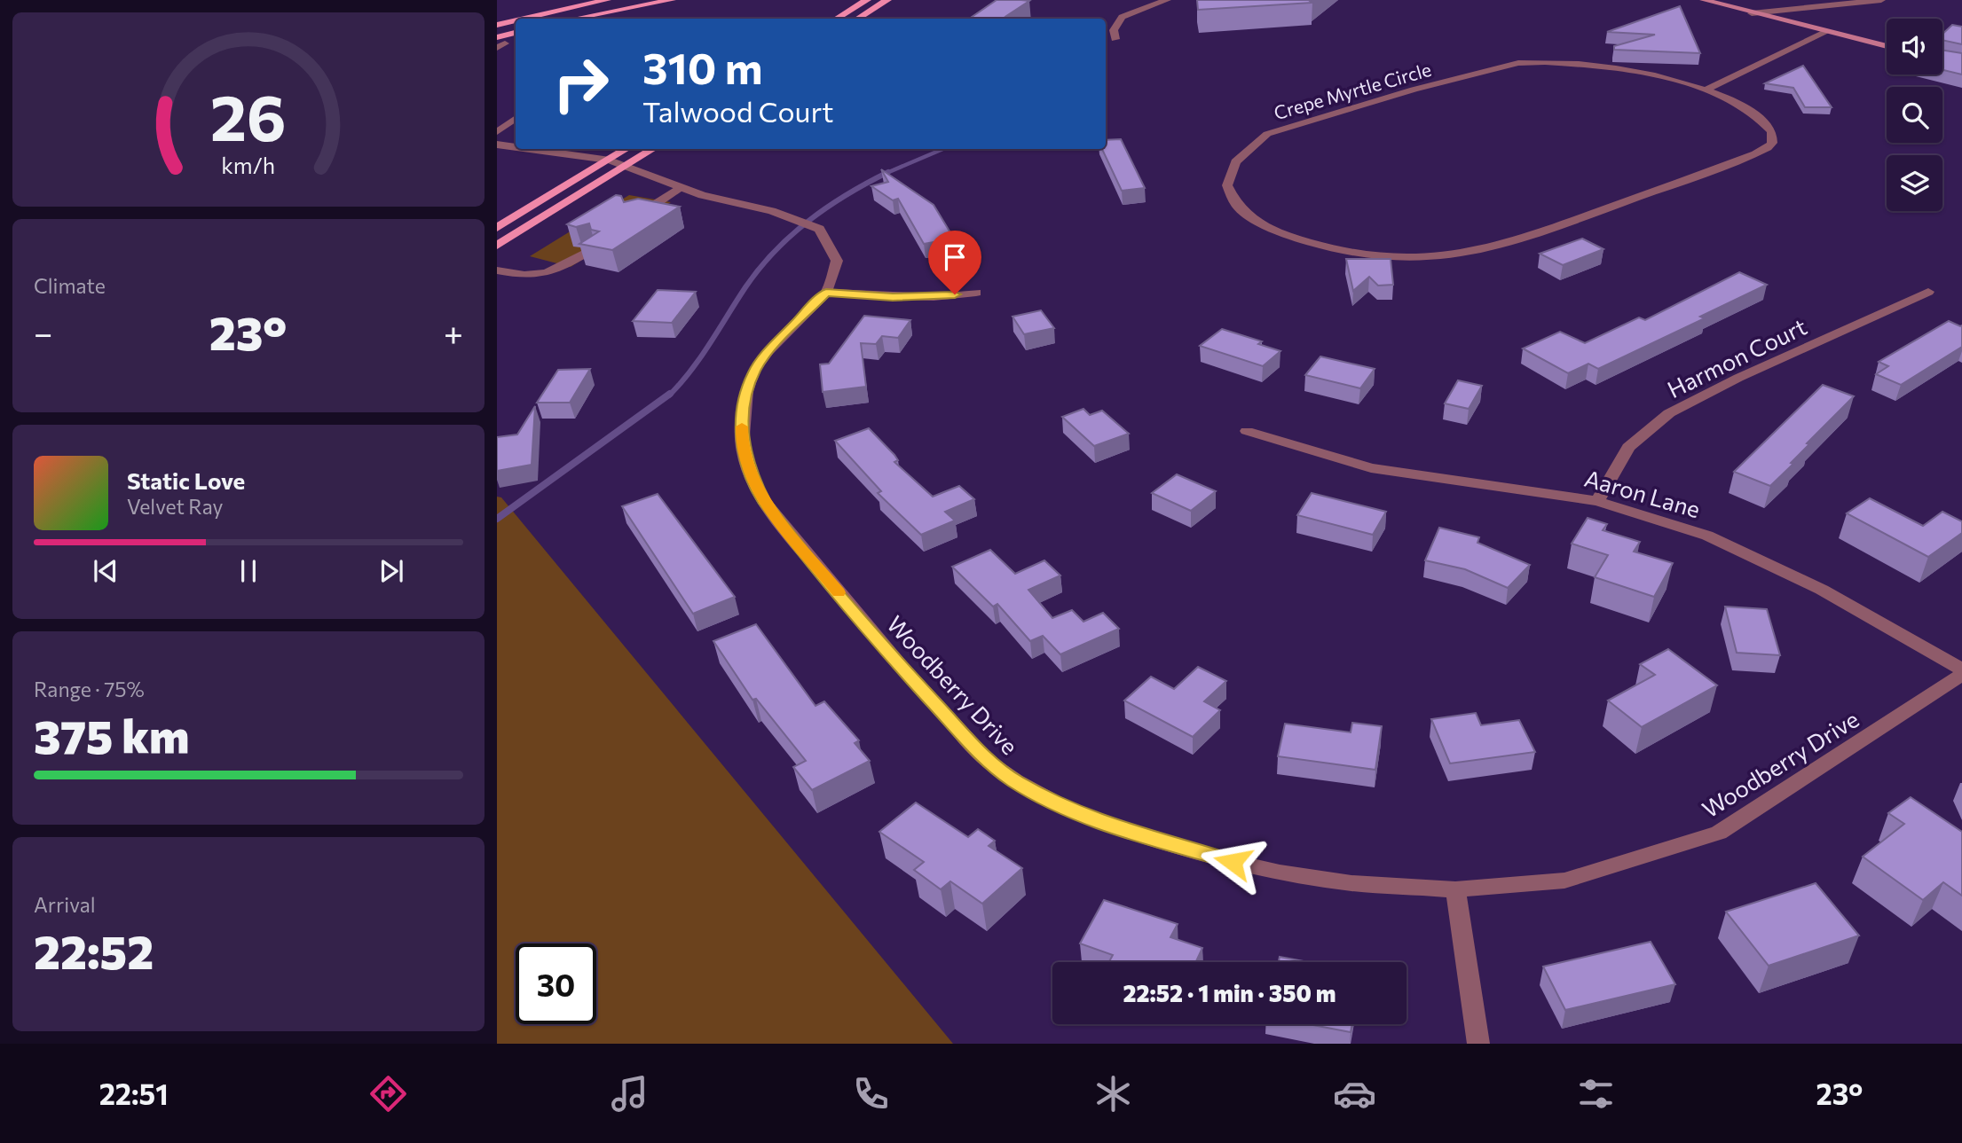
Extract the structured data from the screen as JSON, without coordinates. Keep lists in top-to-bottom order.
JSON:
{
  "streets": {
    "street": [
      "Crepe Myrtle Circle",
      "Harmon Court",
      "Aaron Lane",
      "Woodberry Drive"
    ]
  },
  "crossings": [
    ["Harmon Court", "Aaron Lane"]
  ],
  "page": {
    "turn": ["310 m", "Talwood Court"],
    "tile": [
      "Climate",
      ["Range · 75%", "375 km"],
      ["Arrival", "22:52"]
    ],
    "heat": ["−", "23°", "+"],
    "song": ["Static Love", "Velvet Ray"],
    "limit": "30",
    "trip": "22:52 · 1 min · 350 m",
    "tabs": ["22:51", "23°"],
    "gauge": ["26", "km/h"]
  }
}
